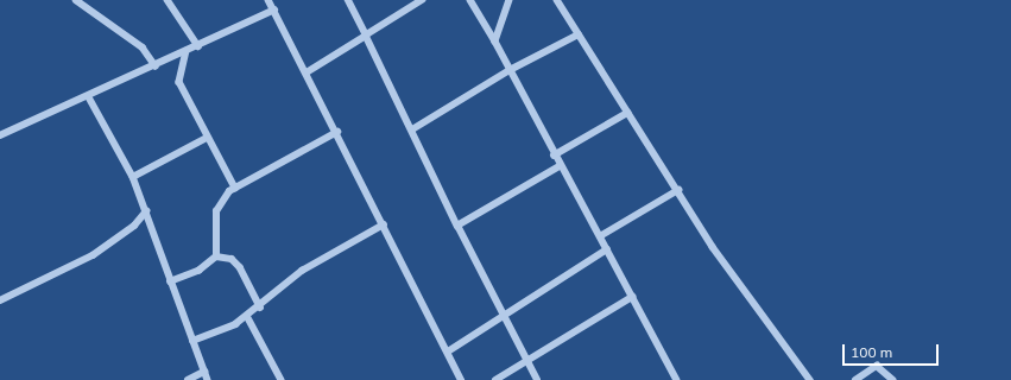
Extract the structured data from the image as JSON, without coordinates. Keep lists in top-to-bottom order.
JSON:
{
  "scale_bar": "100 m"
}
